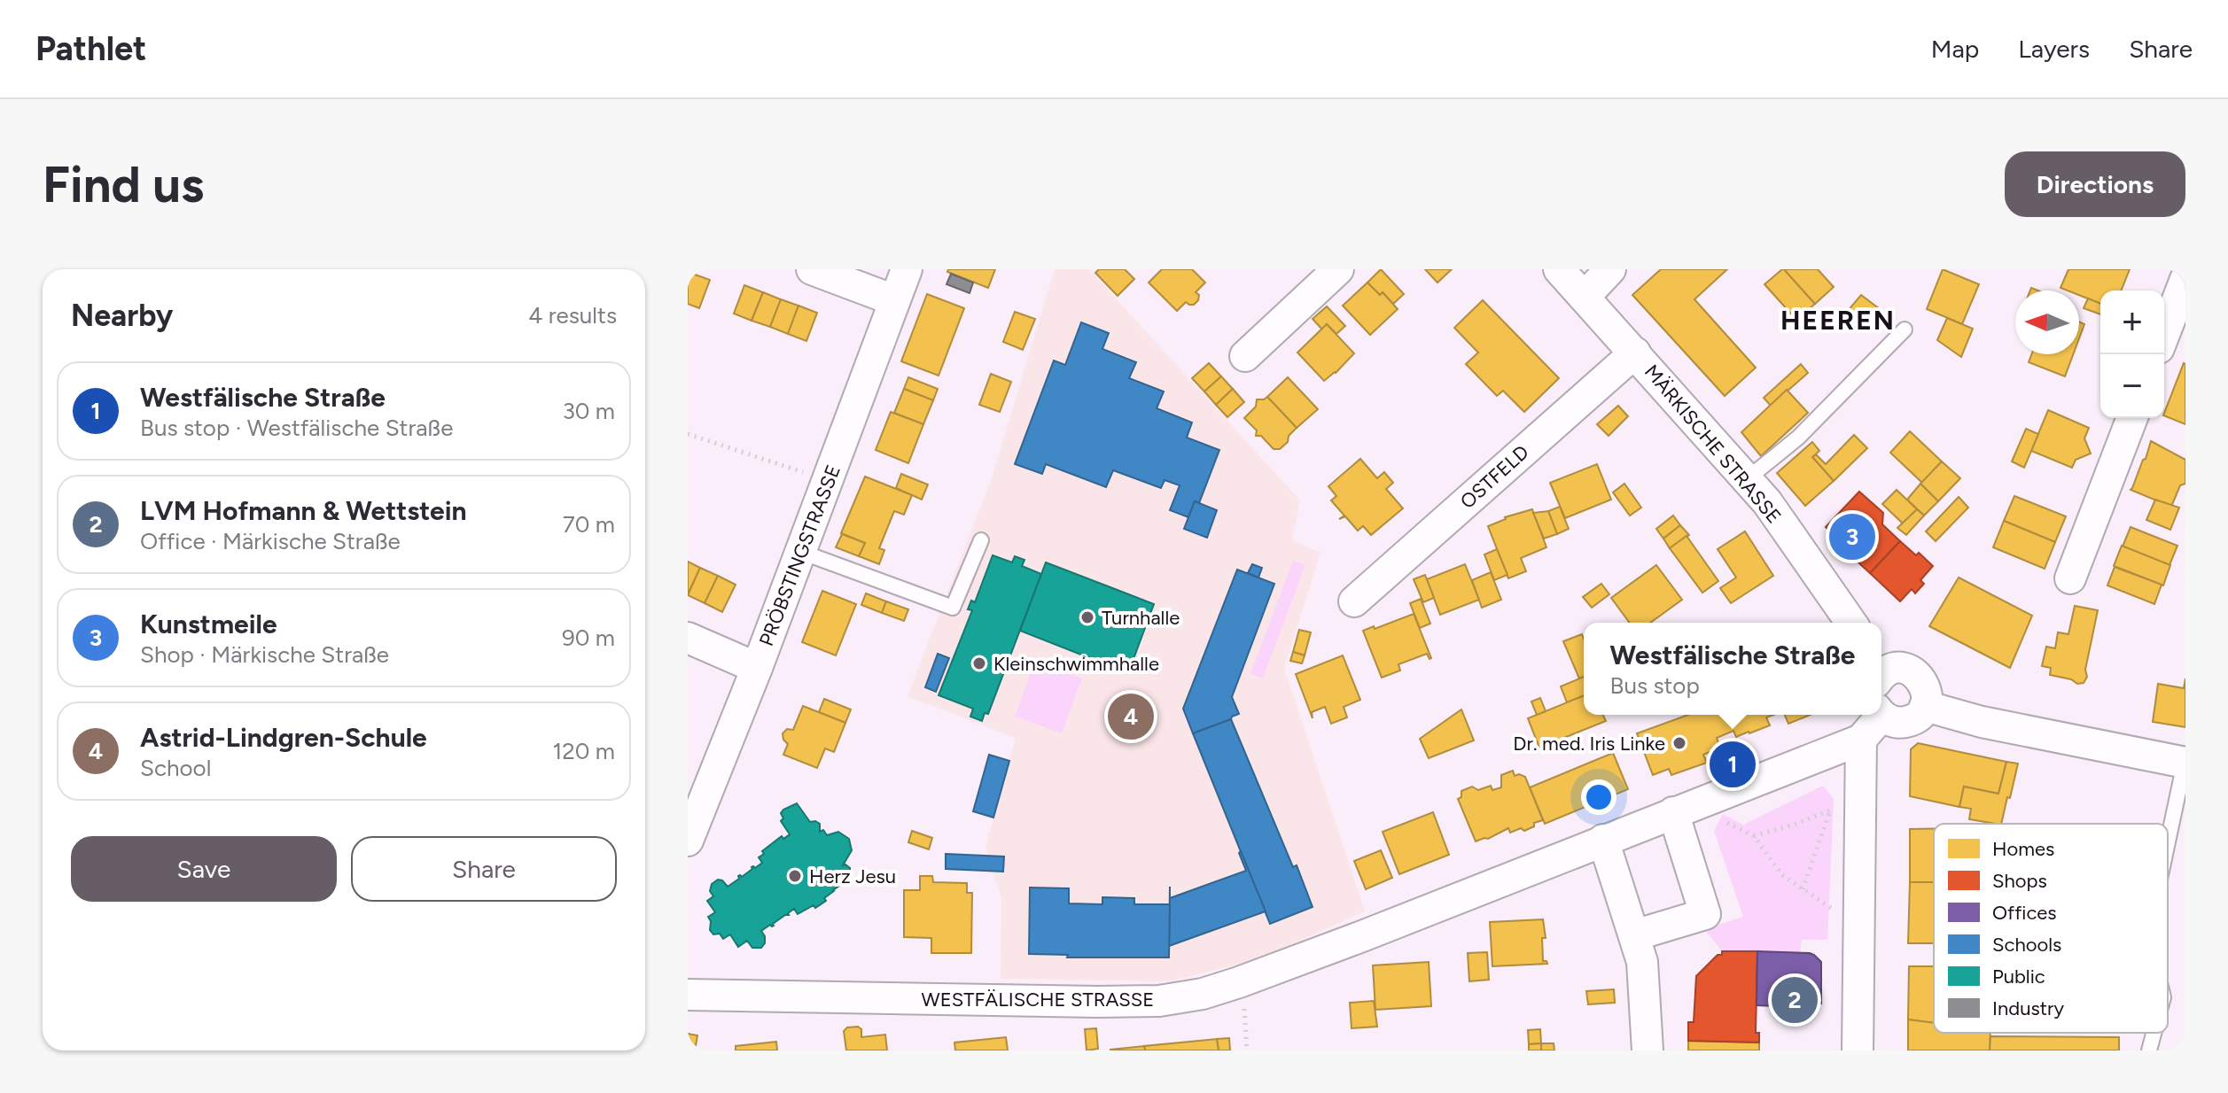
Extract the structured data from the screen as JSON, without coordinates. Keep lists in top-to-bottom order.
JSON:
{
  "streets": {
    "street": [
      "MÄRKISCHE STRASSE",
      "OSTFELD",
      "PRÖBSTINGSTRASSE",
      "WESTFÄLISCHE STRASSE"
    ]
  },
  "crossings": [
    ["MÄRKISCHE STRASSE", "OSTFELD"]
  ],
  "districts": ["HEEREN"],
  "places": [
    "Turnhalle",
    "Kleinschwimmhalle",
    "Dr. med. Iris Linke",
    "Herz Jesu"
  ],
  "legend": [
    "Homes",
    "Shops",
    "Offices",
    "Schools",
    "Public",
    "Industry"
  ],
  "north": "left",
  "page": {
    "header": "Pathlet",
    "nav": ["Map", "Layers", "Share"],
    "buttons": [
      "Directions",
      ["Save", "Share"]
    ],
    "title": "Find us",
    "heading": ["Nearby", "4 results"],
    "map_buttons": ["+", "−"],
    "list": [
      {
        "mark": "1",
        "name": "Westfälische Straße",
        "note": "Bus stop · Westfälische Straße",
        "value": "30 m"
      },
      {
        "mark": "2",
        "name": "LVM Hofmann & Wettstein",
        "note": "Office · Märkische Straße",
        "value": "70 m"
      },
      {
        "mark": "3",
        "name": "Kunstmeile",
        "note": "Shop · Märkische Straße",
        "value": "90 m"
      },
      {
        "mark": "4",
        "name": "Astrid-Lindgren-Schule",
        "note": "School",
        "value": "120 m"
      }
    ],
    "pins": [
      "3",
      "4",
      "1",
      "2"
    ],
    "popup": ["Westfälische Straße", "Bus stop"]
  }
}
